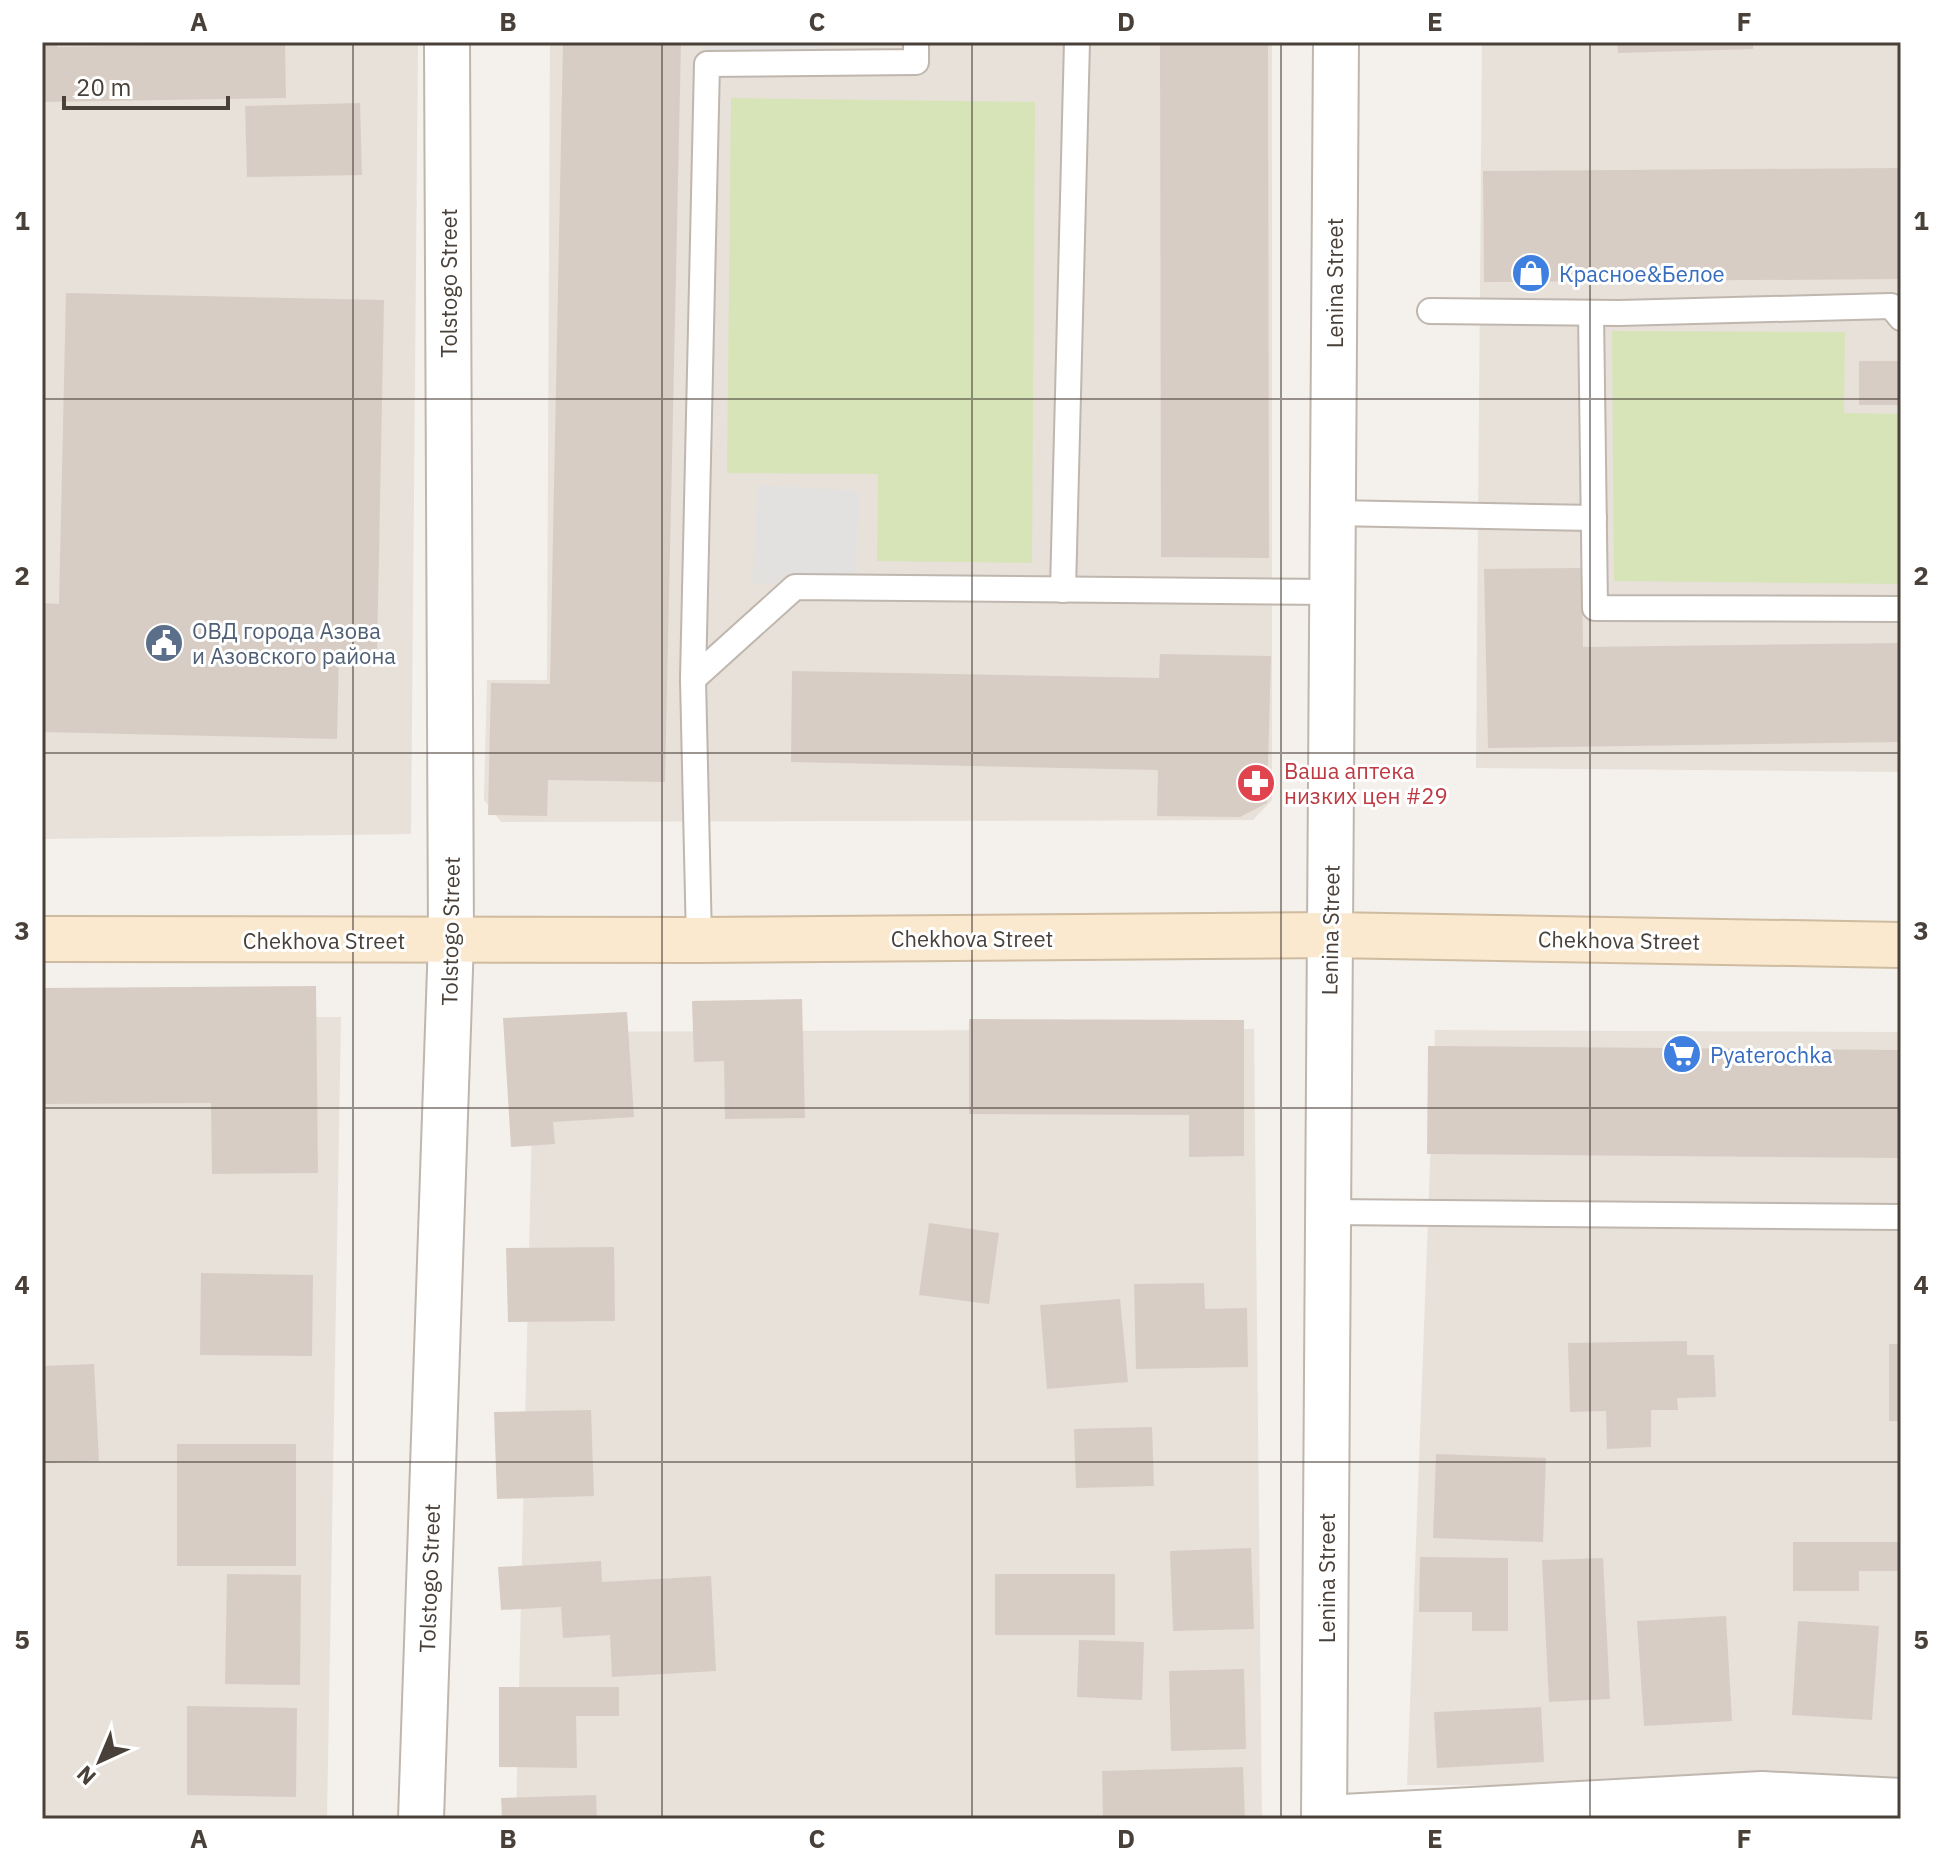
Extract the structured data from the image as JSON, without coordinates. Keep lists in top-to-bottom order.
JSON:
{
  "streets": {
    "main road": ["Chekhova Street"],
    "street": ["Tolstogo Street", "Lenina Street"]
  },
  "crossings": [
    ["Tolstogo Street", "Chekhova Street"],
    ["Lenina Street", "Chekhova Street"]
  ],
  "places": {
    "shop": ["Красное&Белое"],
    "public building": ["ОВД города Азова и Азовского района"],
    "pharmacy": ["Ваша аптека низких цен #29"],
    "supermarket": ["Pyaterochka"]
  },
  "scale_bar": "20 m",
  "north": "bottom left",
  "grid": {
    "columns": [
      "A",
      "B",
      "C",
      "D",
      "E",
      "F"
    ],
    "rows": [
      "1",
      "2",
      "3",
      "4",
      "5"
    ]
  }
}
